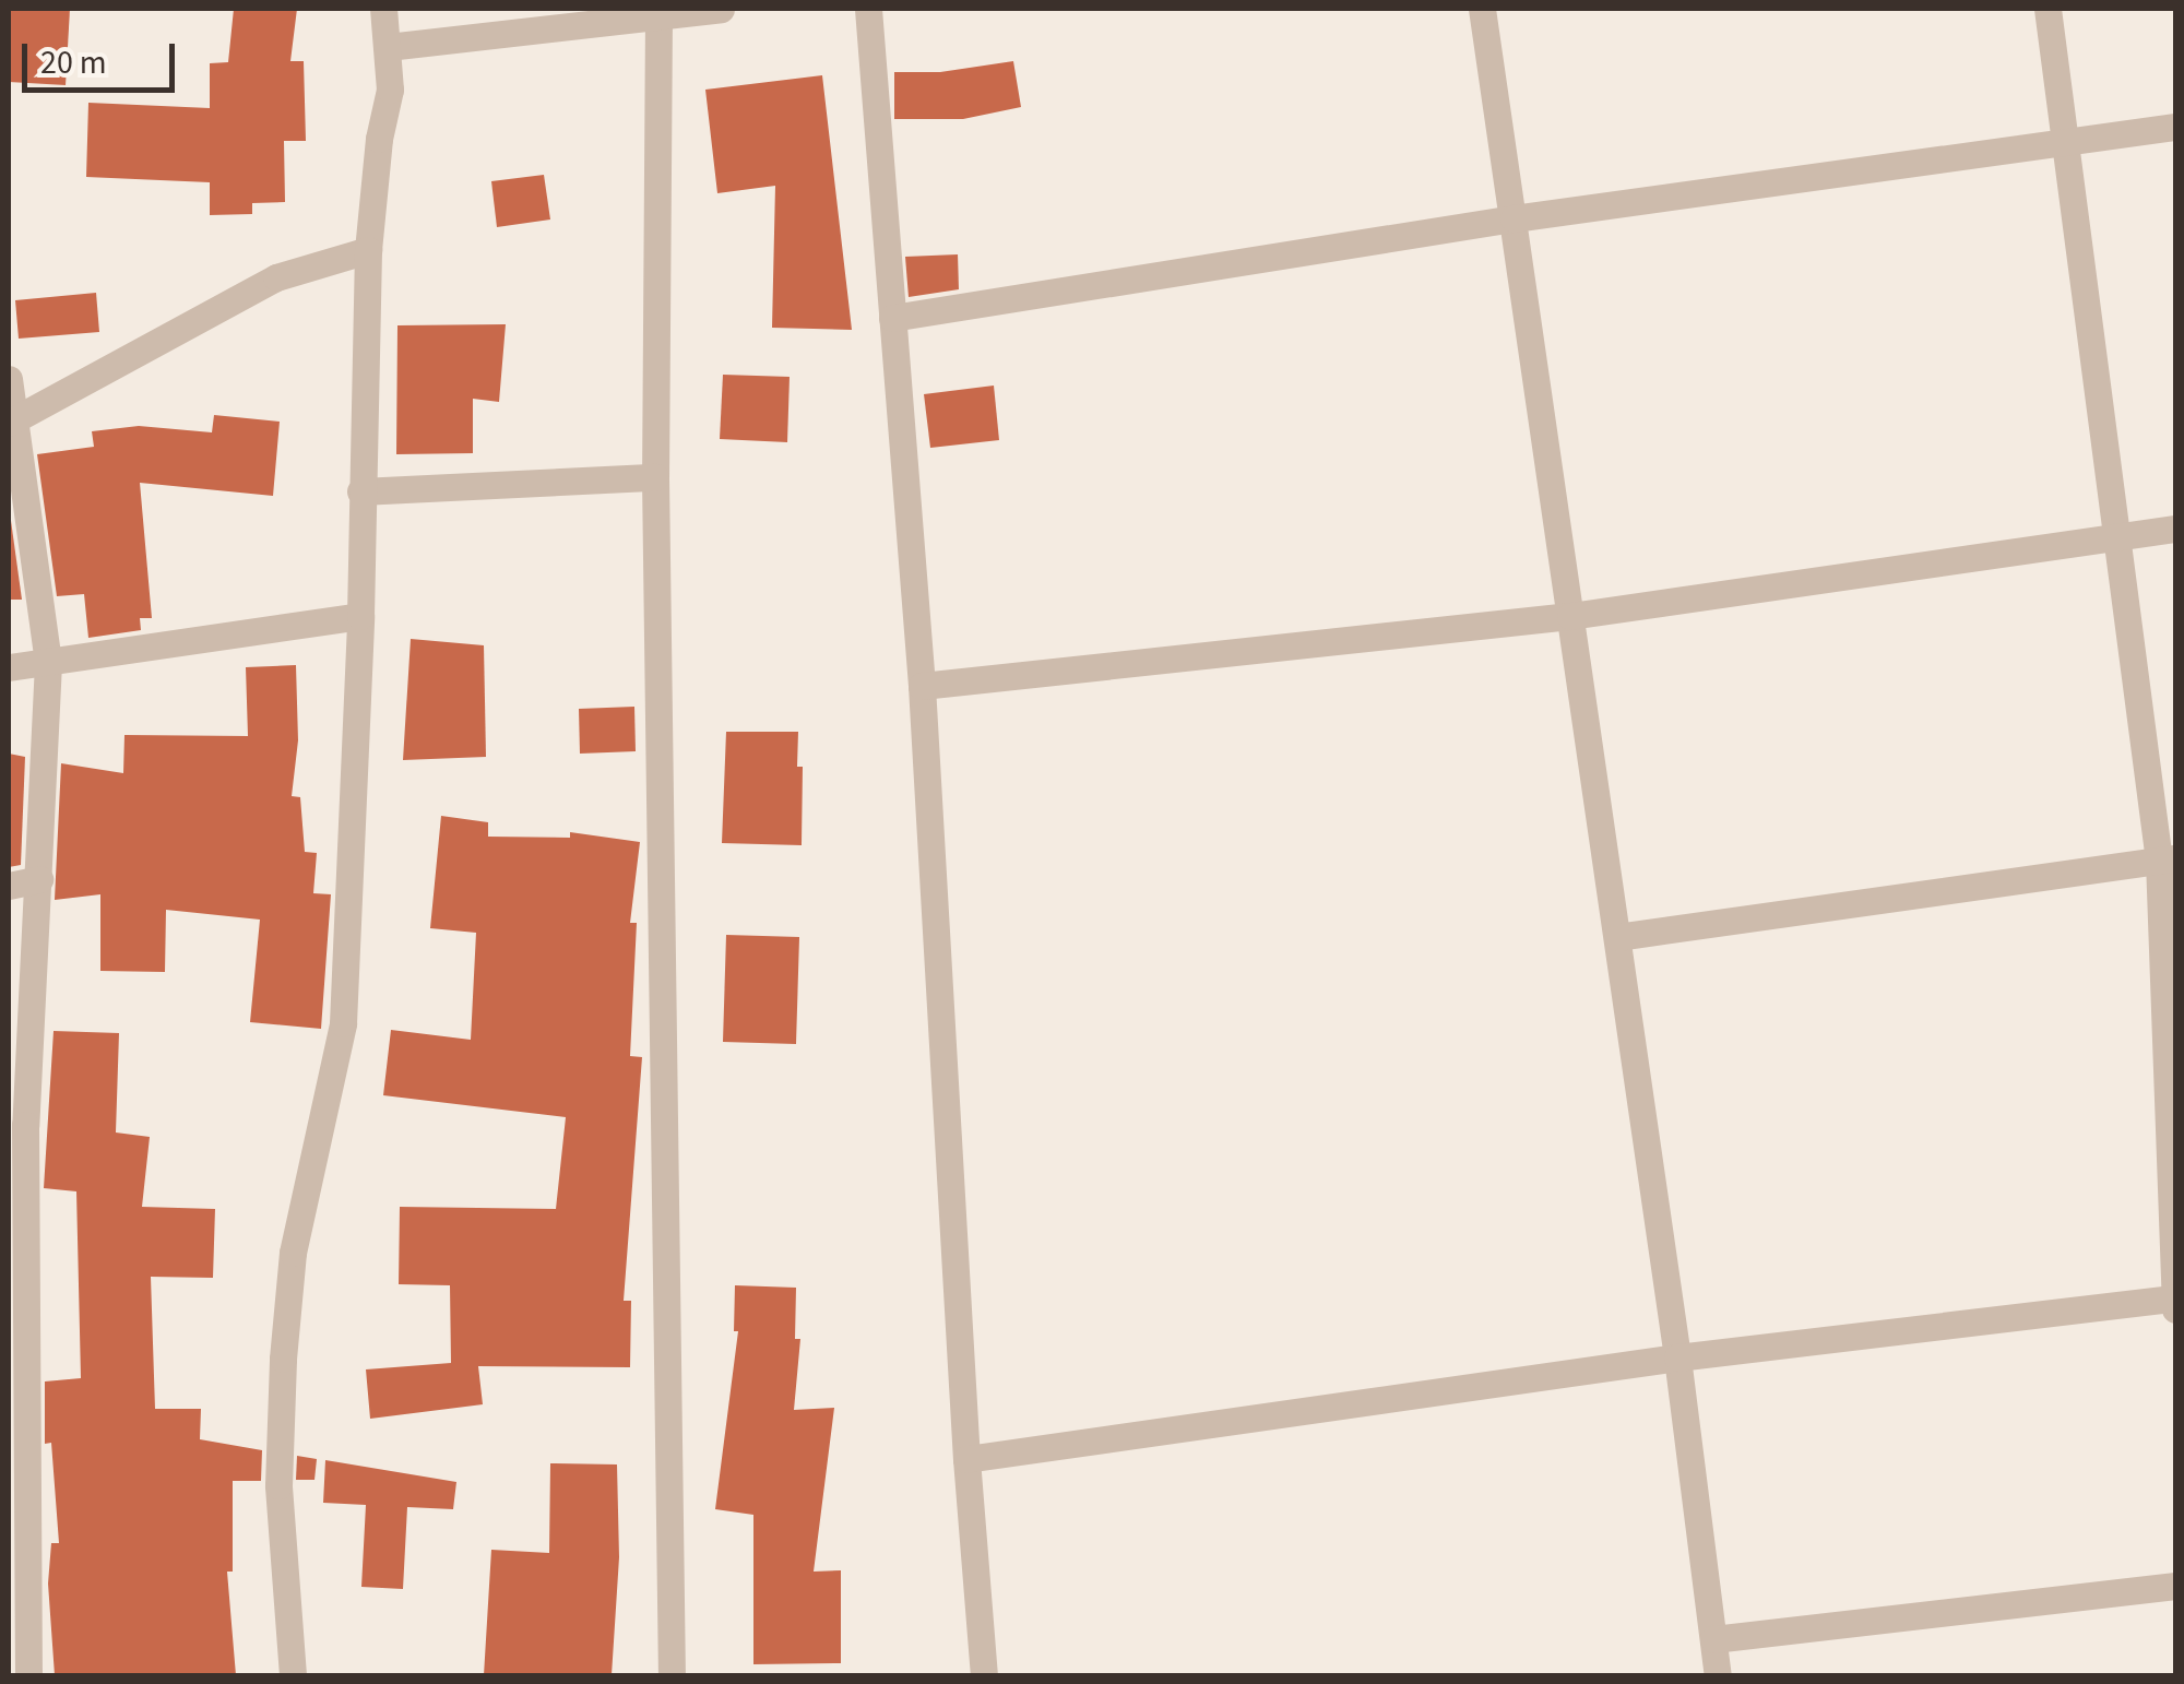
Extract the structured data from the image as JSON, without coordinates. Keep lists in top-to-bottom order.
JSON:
{
  "scale_bar": "20 m"
}
